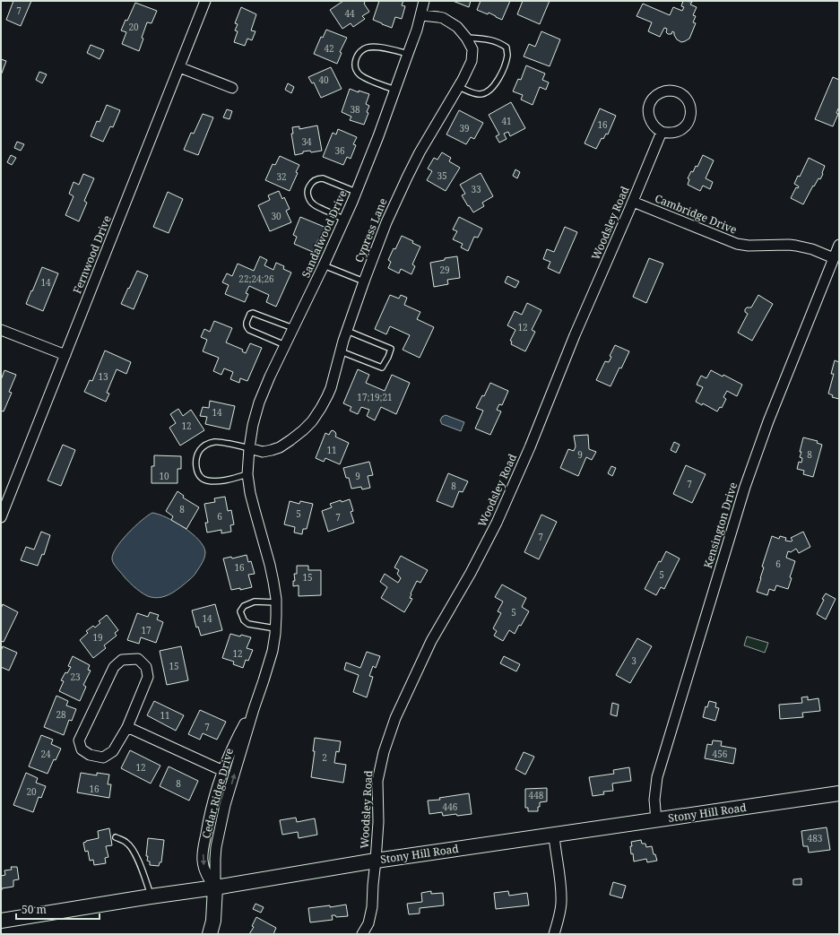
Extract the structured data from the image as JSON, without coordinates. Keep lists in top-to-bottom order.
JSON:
{
  "streets": {
    "main road": ["Stony Hill Road"],
    "street": [
      "Cambridge Drive",
      "Woodsley Road",
      "Cypress Lane",
      "Sandalwood Drive",
      "Fernwood Drive",
      "Kensington Drive",
      "Cedar Ridge Drive"
    ]
  },
  "crossings": [
    ["Cambridge Drive", "Woodsley Road"],
    ["Cambridge Drive", "Kensington Drive"],
    ["Woodsley Road", "Stony Hill Road"],
    ["Cypress Lane", "Sandalwood Drive"],
    ["Cypress Lane", "Cedar Ridge Drive"],
    ["Sandalwood Drive", "Cedar Ridge Drive"],
    ["Kensington Drive", "Stony Hill Road"],
    ["Cedar Ridge Drive", "Stony Hill Road"]
  ],
  "house_numbers": [
    "7",
    "44",
    "20",
    "42",
    "40",
    "38",
    "41",
    "16",
    "39",
    "34",
    "36",
    "35",
    "32",
    "33",
    "30",
    "29",
    "22;24;26",
    "14",
    "12",
    "13",
    "17;19;21",
    "14",
    "12",
    "11",
    "9",
    "8",
    "10",
    "9",
    "7",
    "8",
    "8",
    "5",
    "6",
    "7",
    "7",
    "6",
    "16",
    "5",
    "15",
    "5",
    "14",
    "17",
    "19",
    "12",
    "3",
    "15",
    "23",
    "28",
    "11",
    "7",
    "24",
    "456",
    "2",
    "12",
    "8",
    "16",
    "20",
    "448",
    "446",
    "483"
  ],
  "scale_bar": "50 m"
}
